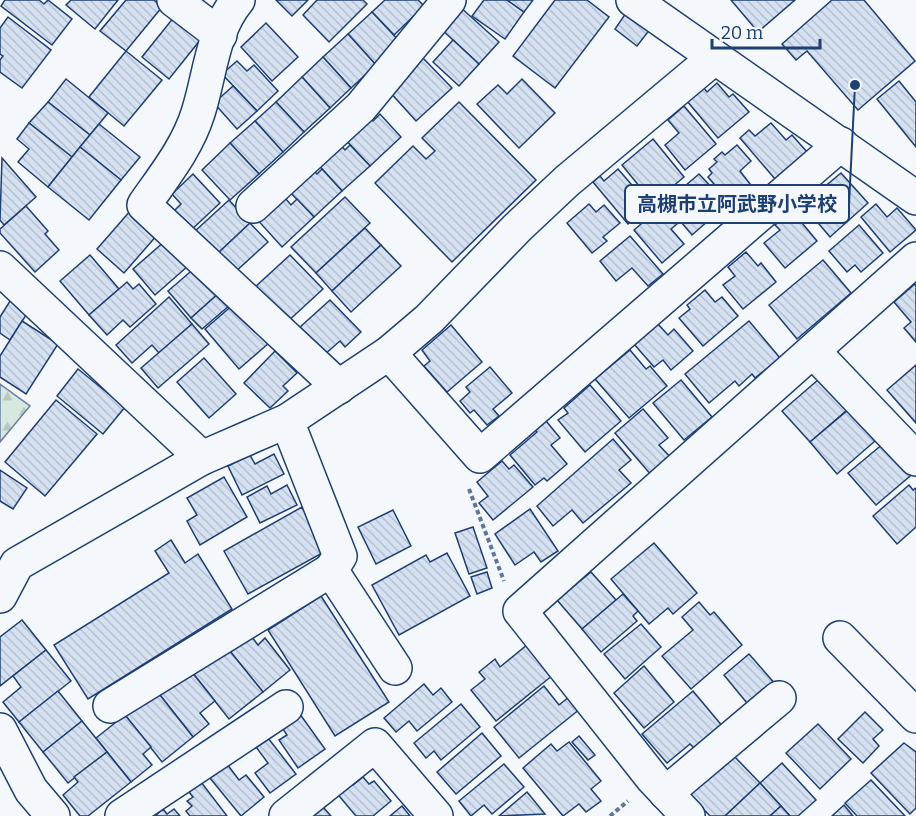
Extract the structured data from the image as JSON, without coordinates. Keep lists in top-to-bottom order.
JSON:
{
  "places": ["高槻市立阿武野小学校"],
  "scale_bar": "20 m"
}
